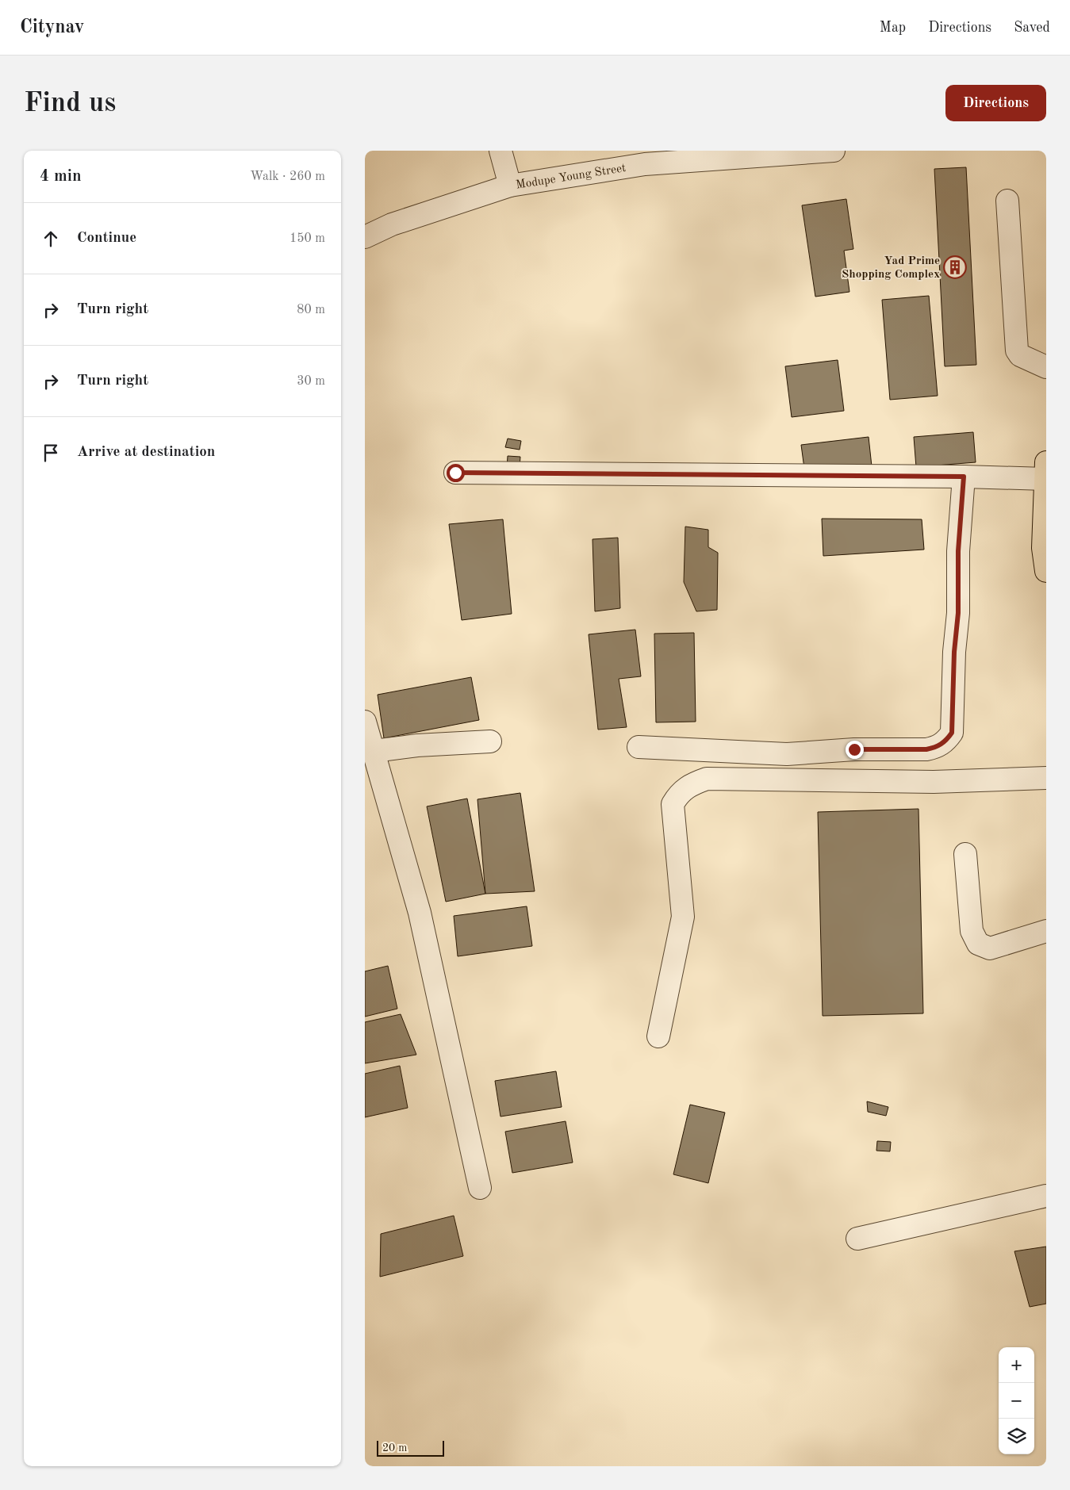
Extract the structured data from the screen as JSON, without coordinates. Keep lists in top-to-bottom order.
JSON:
{
  "streets": {
    "street": ["Modupe Young Street"]
  },
  "places": {
    "building": ["Yad Prime Shopping Complex"]
  },
  "scale_bar": "20 m",
  "page": {
    "header": "Citynav",
    "nav": ["Map", "Directions", "Saved"],
    "buttons": "Directions",
    "title": "Find us",
    "heading": ["4 min", "Walk · 260 m"],
    "list": [
      ["Continue", "150 m"],
      ["Turn right", "80 m"],
      ["Turn right", "30 m"],
      "Arrive at destination"
    ],
    "map_buttons": ["+", "−"],
    "scale": "20 m"
  }
}
